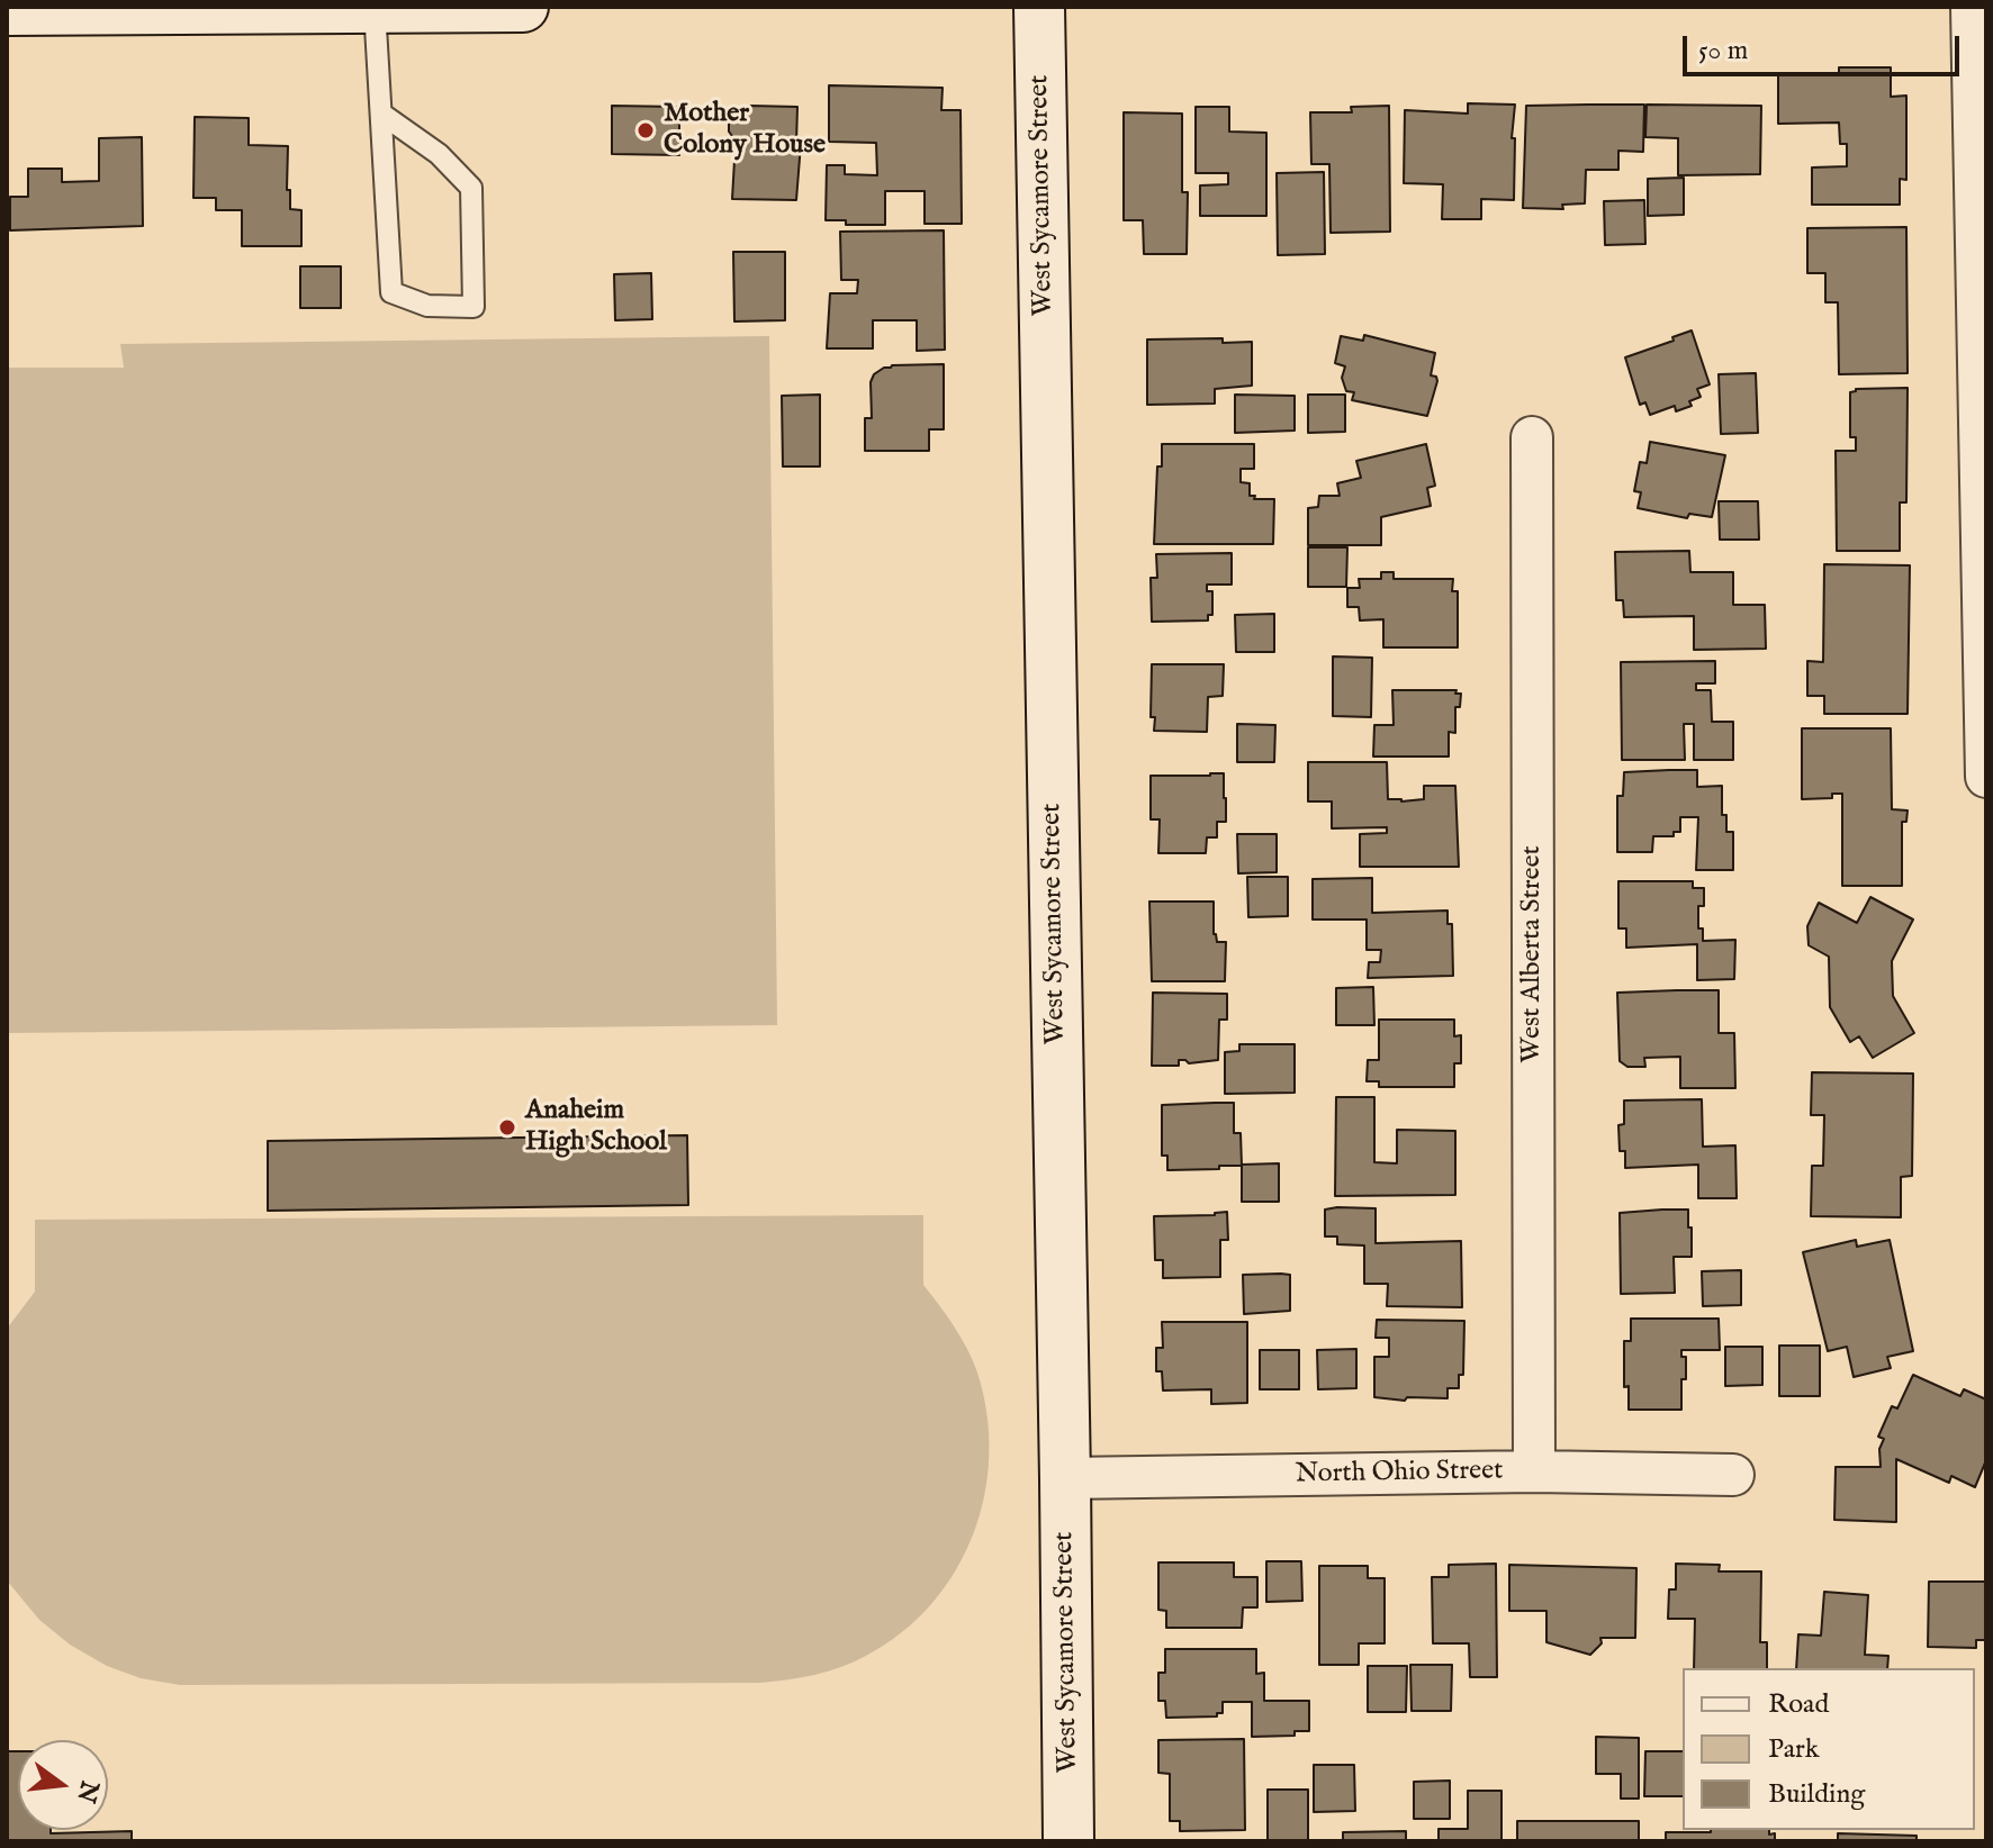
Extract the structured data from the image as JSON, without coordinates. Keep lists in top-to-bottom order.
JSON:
{
  "streets": {
    "street": ["West Sycamore Street", "West Alberta Street", "North Ohio Street"]
  },
  "crossings": [
    ["West Sycamore Street", "North Ohio Street"],
    ["West Alberta Street", "North Ohio Street"]
  ],
  "places": ["Mother Colony House", "Anaheim High School"],
  "legend": ["Road", "Park", "Building"],
  "scale_bar": "50 m",
  "north": "right"
}
